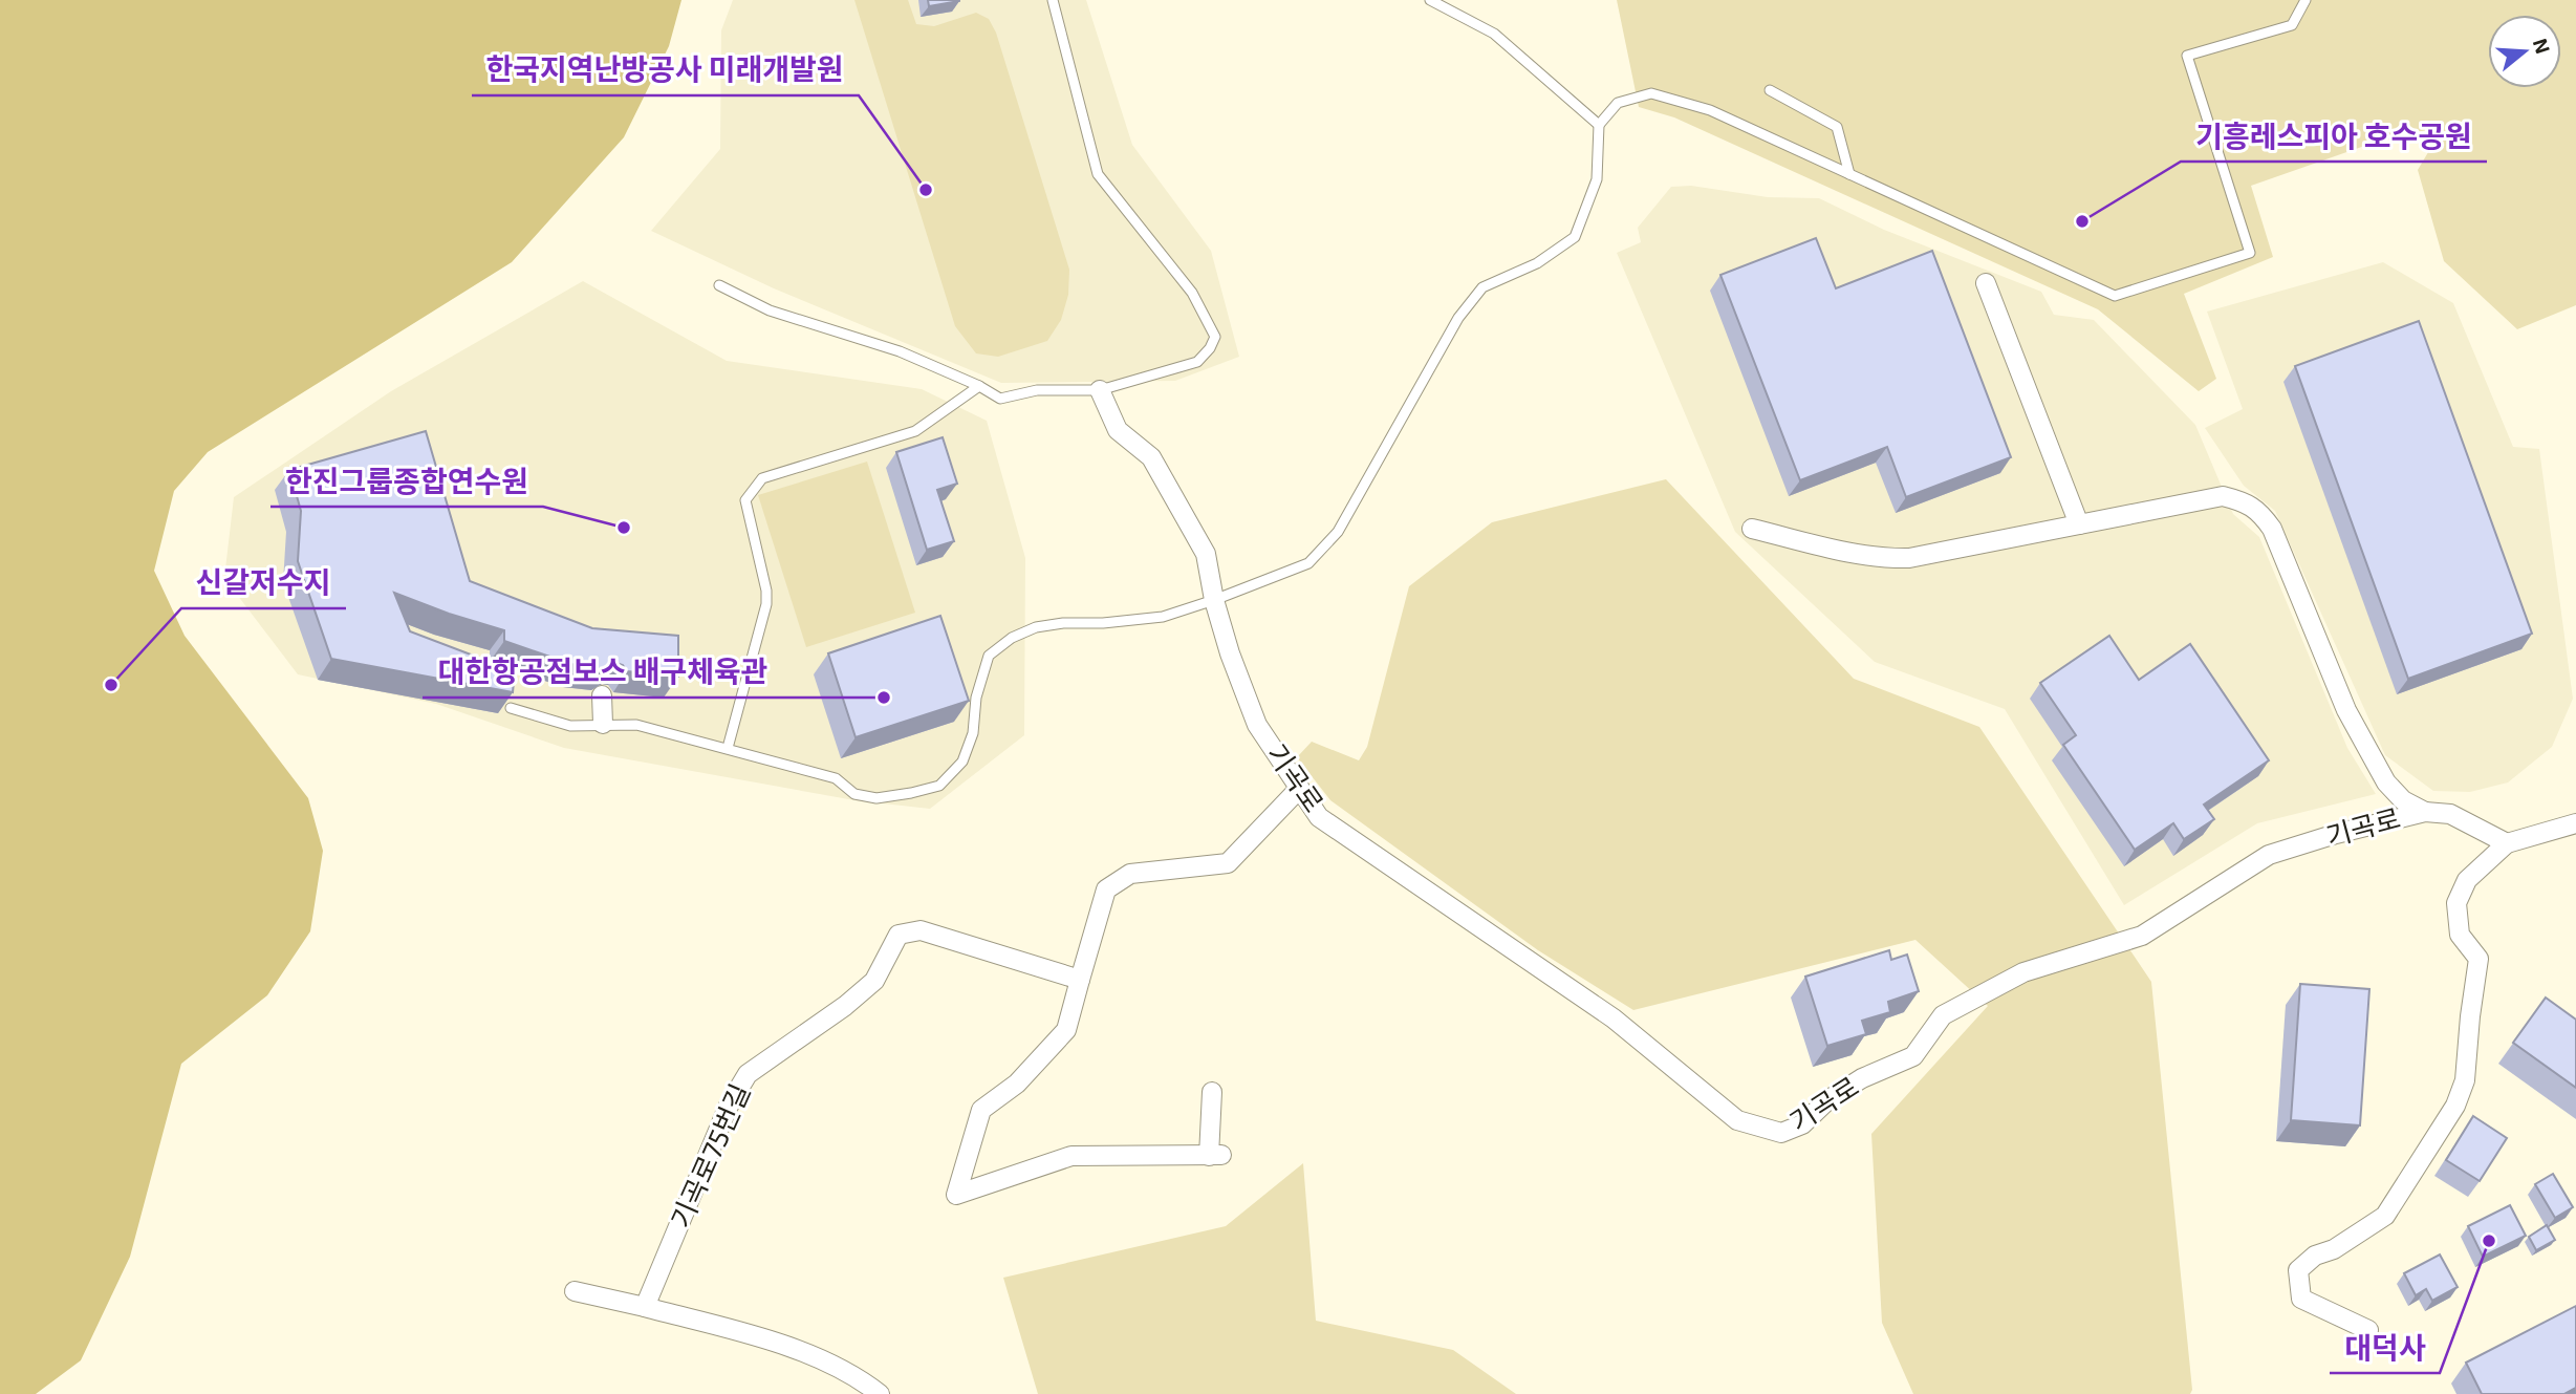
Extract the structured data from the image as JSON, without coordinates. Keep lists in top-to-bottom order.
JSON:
{
  "streets": {
    "street": ["기곡로", "기곡로75번길"]
  },
  "places": [
    "한국지역난방공사 미래개발원",
    "기흥레스피아 호수공원",
    "한진그룹종합연수원",
    "신갈저수지",
    "대한항공점보스 배구체육관",
    "대덕사"
  ],
  "north": "right"
}
